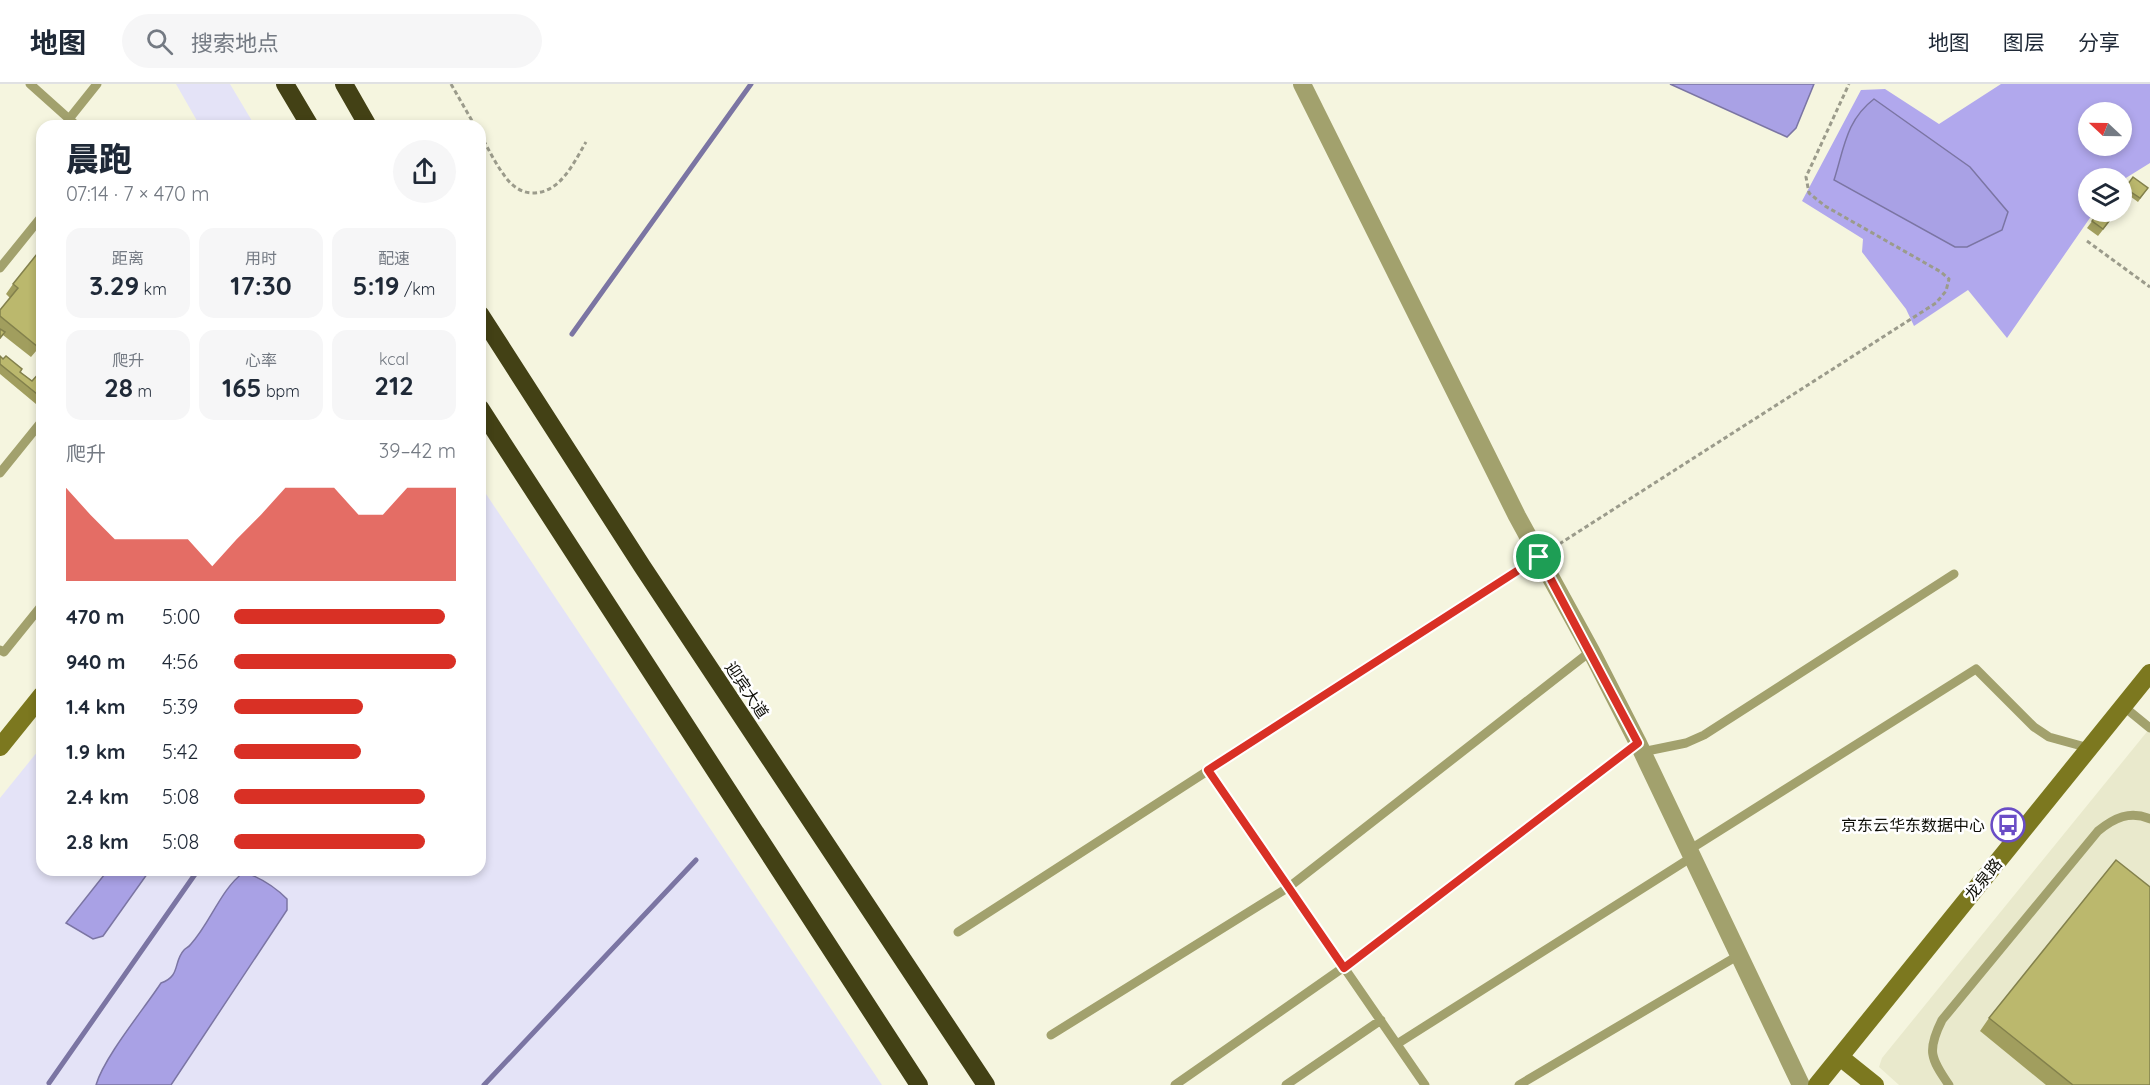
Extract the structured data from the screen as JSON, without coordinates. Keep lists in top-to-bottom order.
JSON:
{
  "streets": {
    "highway": ["迎宾大道"],
    "street": ["龙泉路"]
  },
  "places": {
    "bus stop": ["京东云华东数据中心"]
  },
  "north": "left",
  "page": {
    "header": "地图",
    "search": "搜索地点",
    "nav": ["地图", "图层", "分享"],
    "heading": ["晨跑", "07:14 · 7 × 470 m"],
    "stats": [
      ["距离", "3.29 km"],
      ["用时", "17:30"],
      ["配速", "5:19 /km"],
      ["爬升", "28 m"],
      ["心率", "165 bpm"],
      ["kcal", "212"]
    ],
    "chart": ["爬升", "39–42 m"],
    "list": [
      {
        "name": "470 m",
        "note": "5:00"
      },
      {
        "name": "940 m",
        "note": "4:56"
      },
      {
        "name": "1.4 km",
        "note": "5:39"
      },
      {
        "name": "1.9 km",
        "note": "5:42"
      },
      {
        "name": "2.4 km",
        "note": "5:08"
      },
      {
        "name": "2.8 km",
        "note": "5:08"
      }
    ]
  }
}
